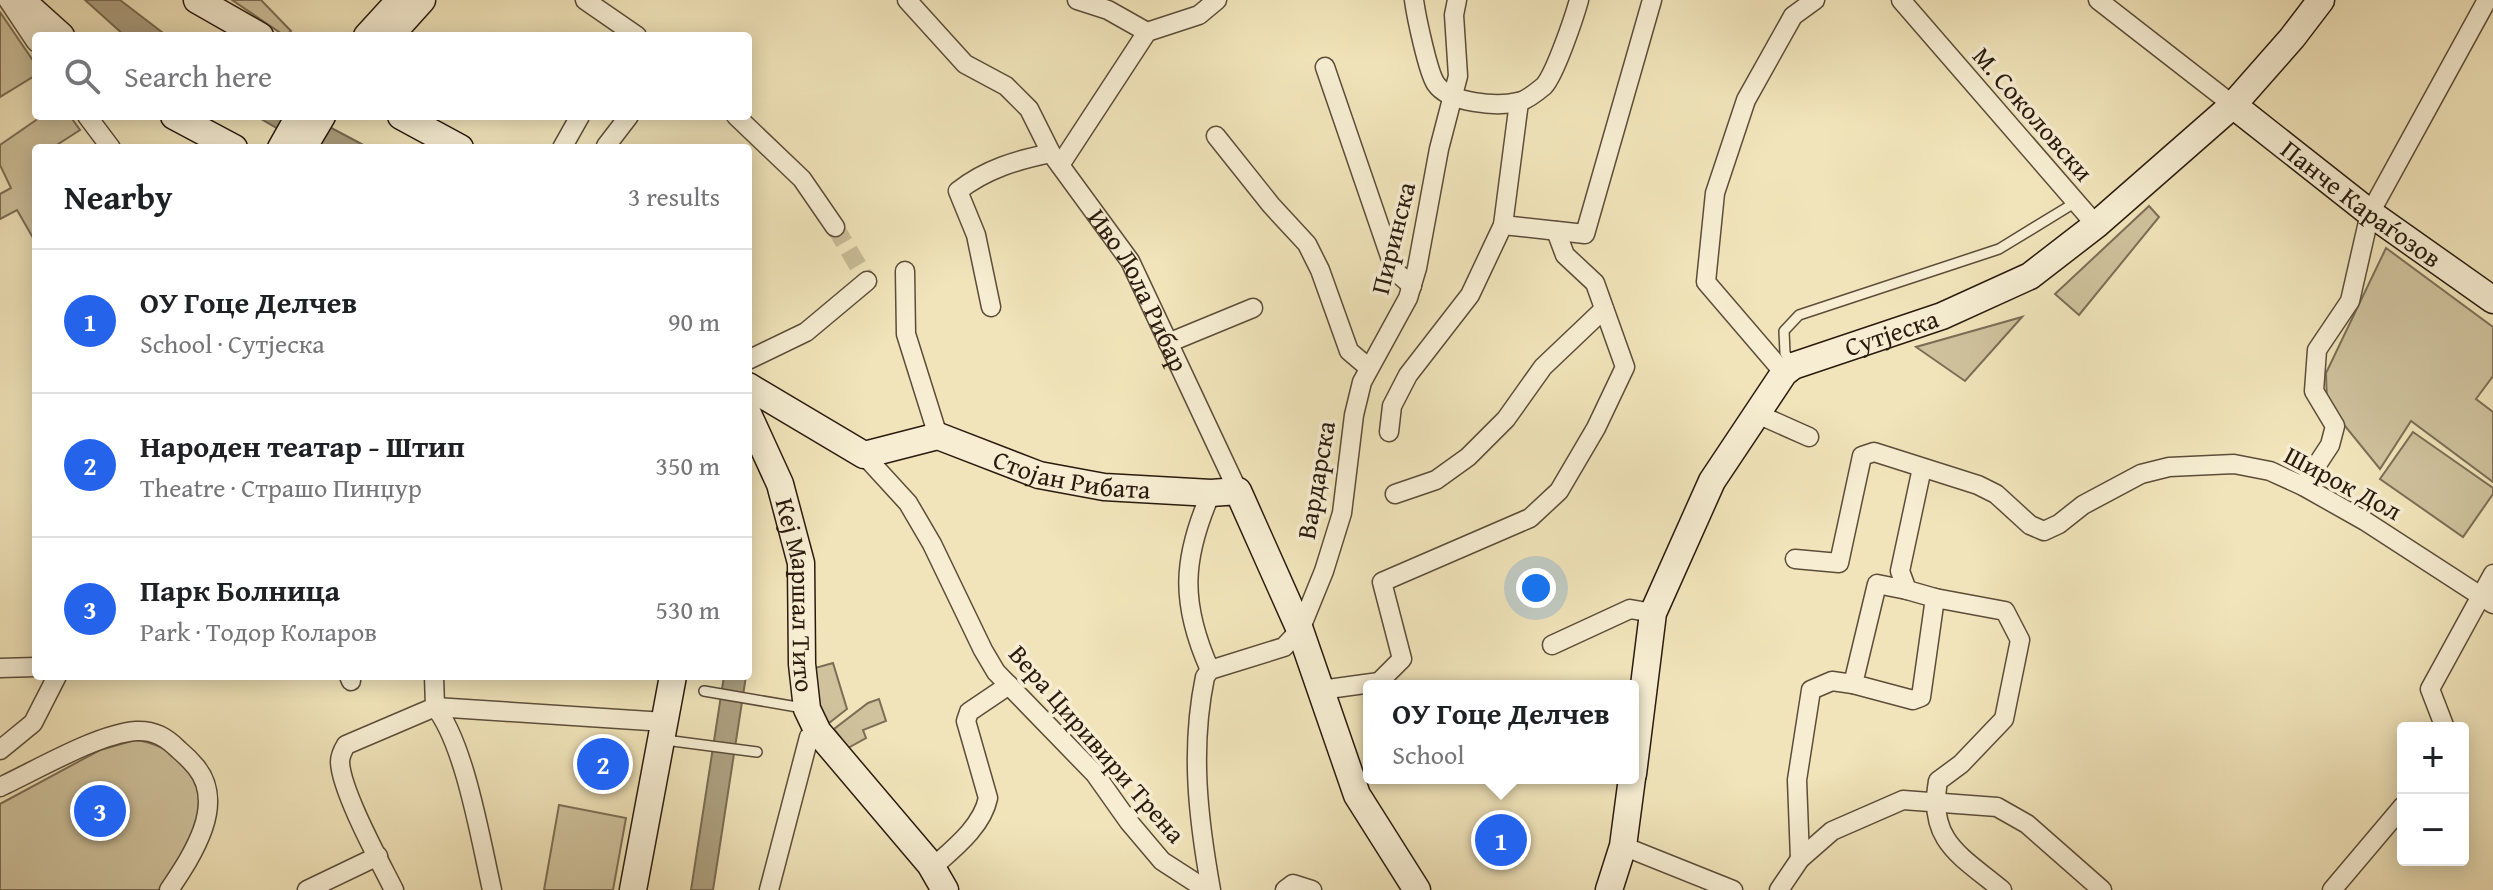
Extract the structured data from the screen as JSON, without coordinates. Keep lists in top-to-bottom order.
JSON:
{
  "streets": {
    "street": [
      "М. Соколовски",
      "Панче Караѓозов",
      "Пиринска",
      "Иво Лола Рибар",
      "Сутјеска",
      "Стојан Рибата",
      "Вардарска",
      "Широк Дол",
      "Кеј Маршал Тито",
      "Вера Циривири Трена"
    ]
  },
  "crossings": [
    ["М. Соколовски", "Сутјеска"],
    ["Панче Караѓозов", "Сутјеска"],
    ["Пиринска", "Вардарска"],
    ["Иво Лола Рибар", "Стојан Рибата"],
    ["Иво Лола Рибар", "Вардарска"]
  ],
  "page": {
    "search": "Search here",
    "heading": ["Nearby", "3 results"],
    "list": [
      {
        "mark": "1",
        "name": "ОУ Гоце Делчев",
        "note": "School · Сутјеска",
        "value": "90 m"
      },
      {
        "mark": "2",
        "name": "Народен театар - Штип",
        "note": "Theatre · Страшо Пинџур",
        "value": "350 m"
      },
      {
        "mark": "3",
        "name": "Парк Болница",
        "note": "Park · Тодор Коларов",
        "value": "530 m"
      }
    ],
    "popup": ["ОУ Гоце Делчев", "School"],
    "map_buttons": ["+", "−"],
    "pins": ["2", "3", "1"]
  }
}
